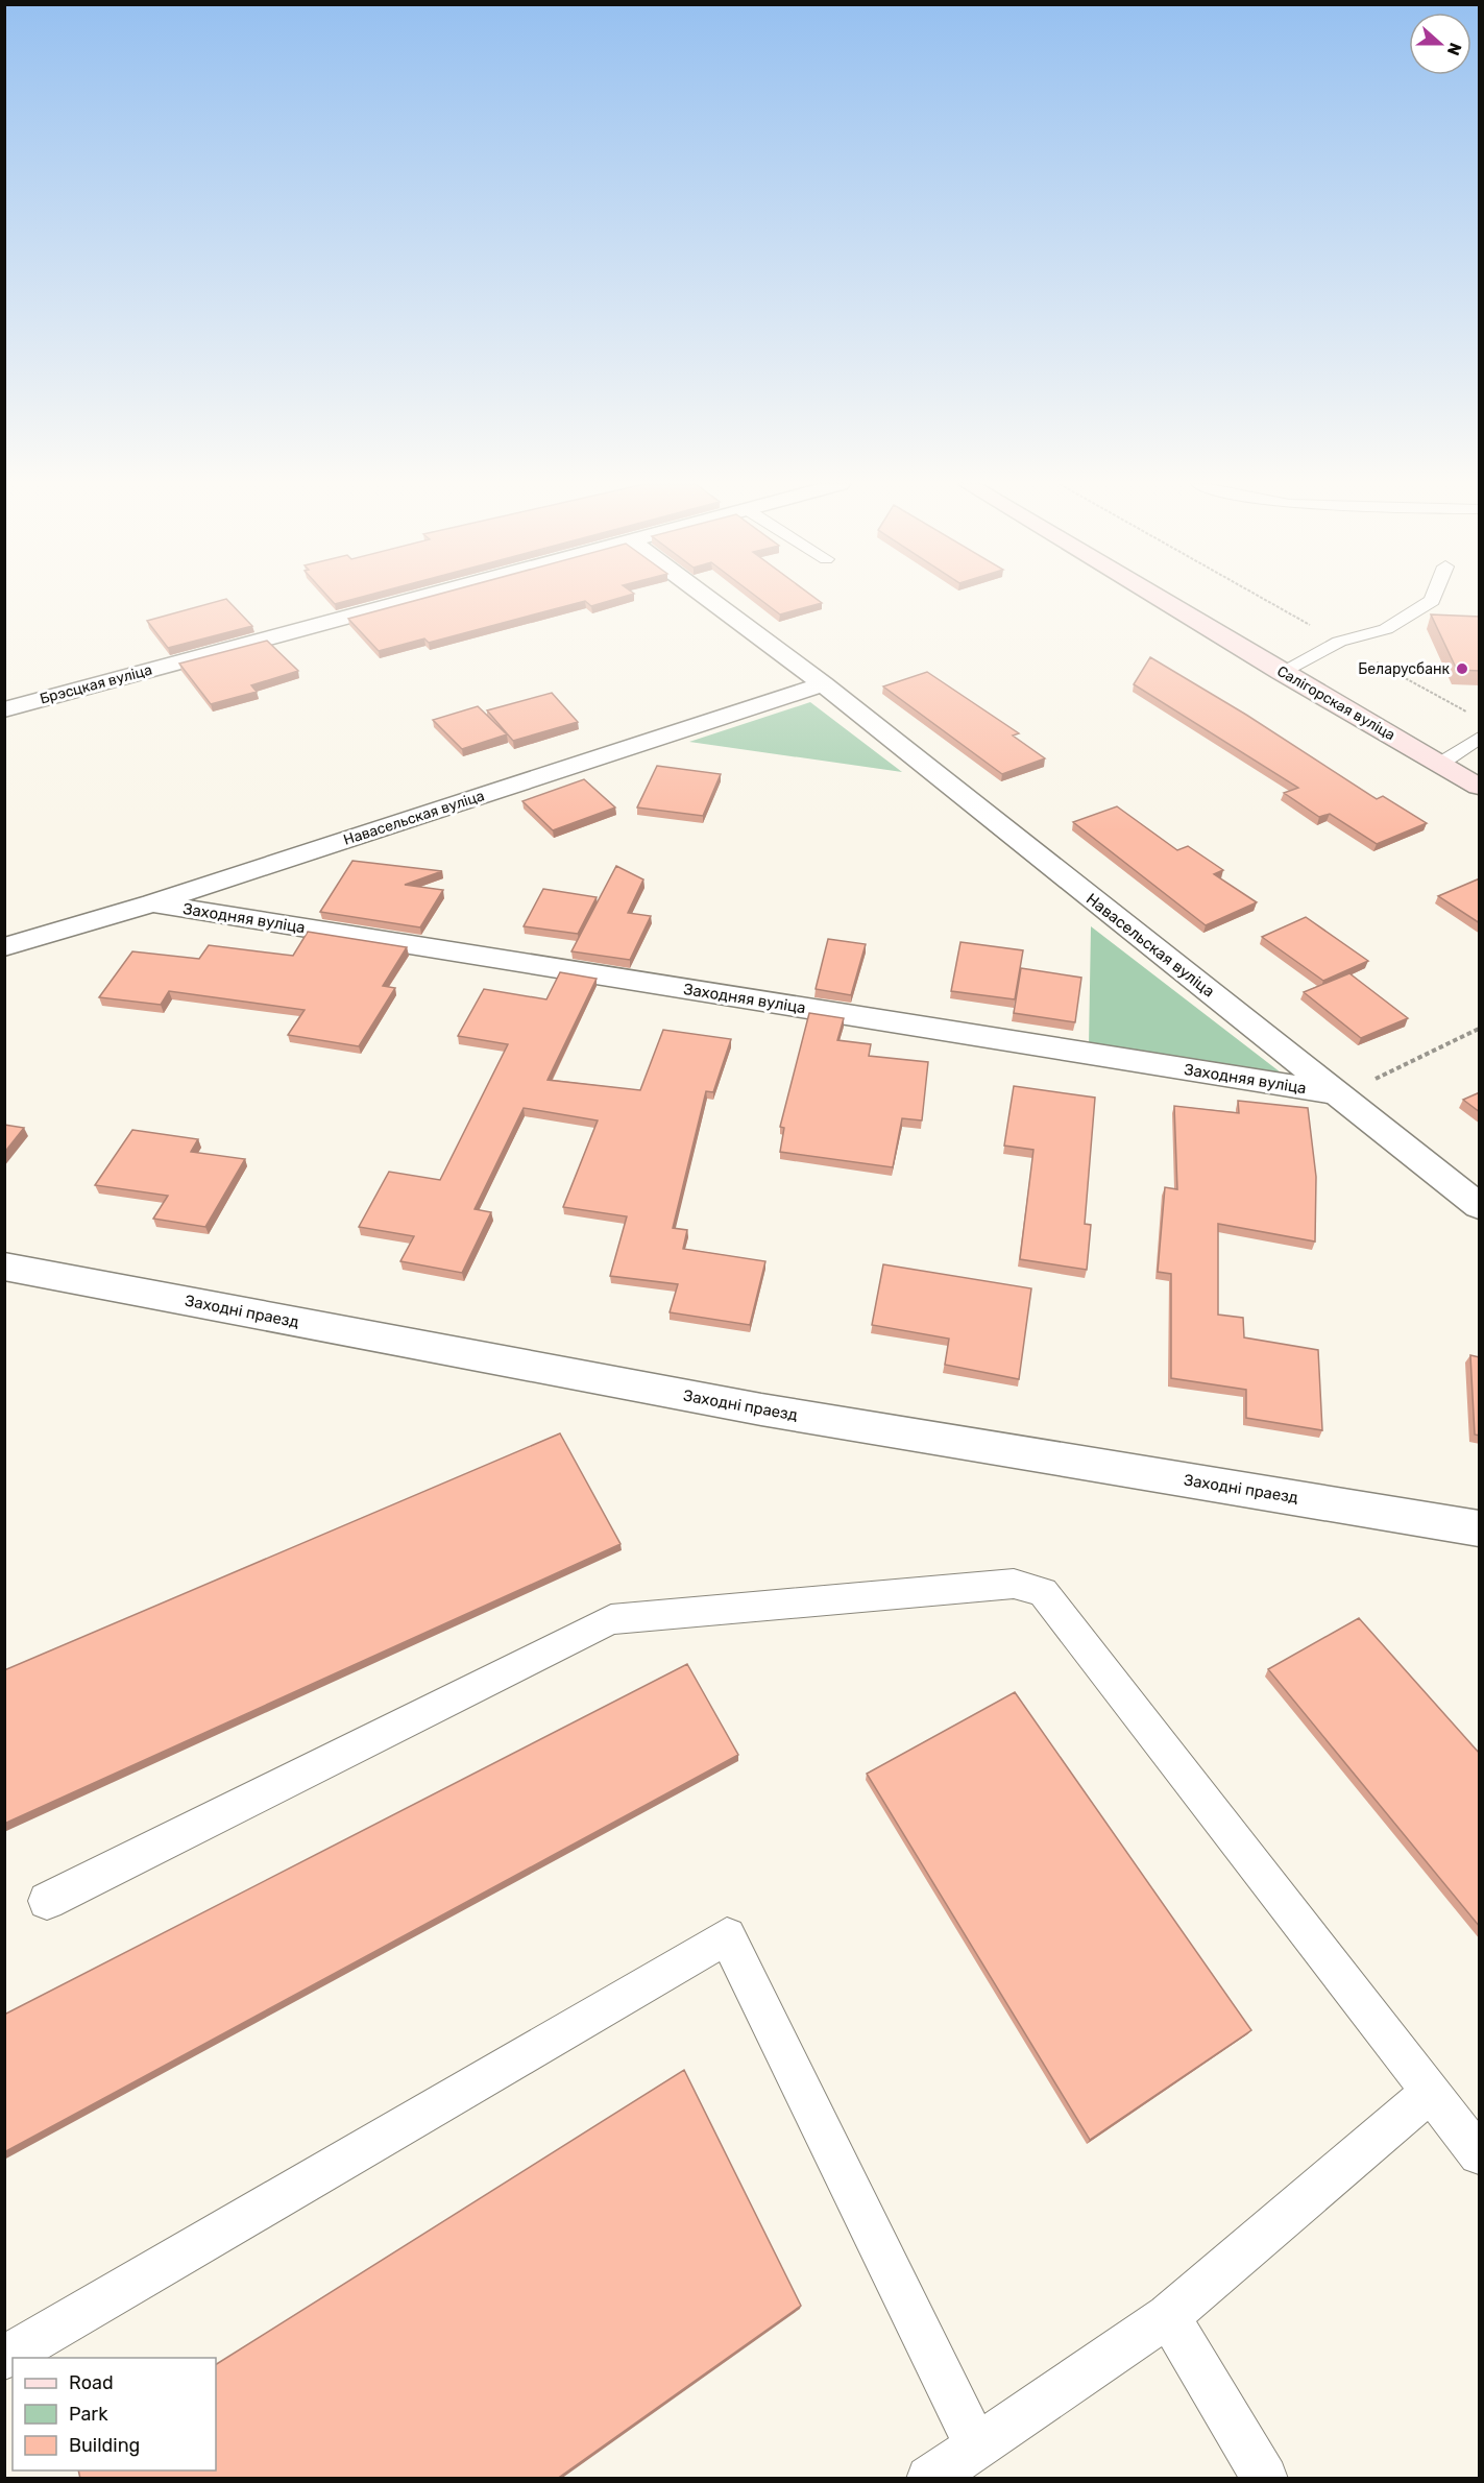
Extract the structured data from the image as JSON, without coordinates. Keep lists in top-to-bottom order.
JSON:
{
  "streets": {
    "main road": ["Салігорская вуліца"],
    "street": [
      "Брэсцкая вуліца",
      "Навасельская вуліца",
      "Заходняя вуліца",
      "Заходні праезд"
    ]
  },
  "crossings": [
    ["Навасельская вуліца", "Заходняя вуліца"]
  ],
  "places": ["Беларусбанк"],
  "legend": ["Road", "Park", "Building"],
  "north": "right"
}
